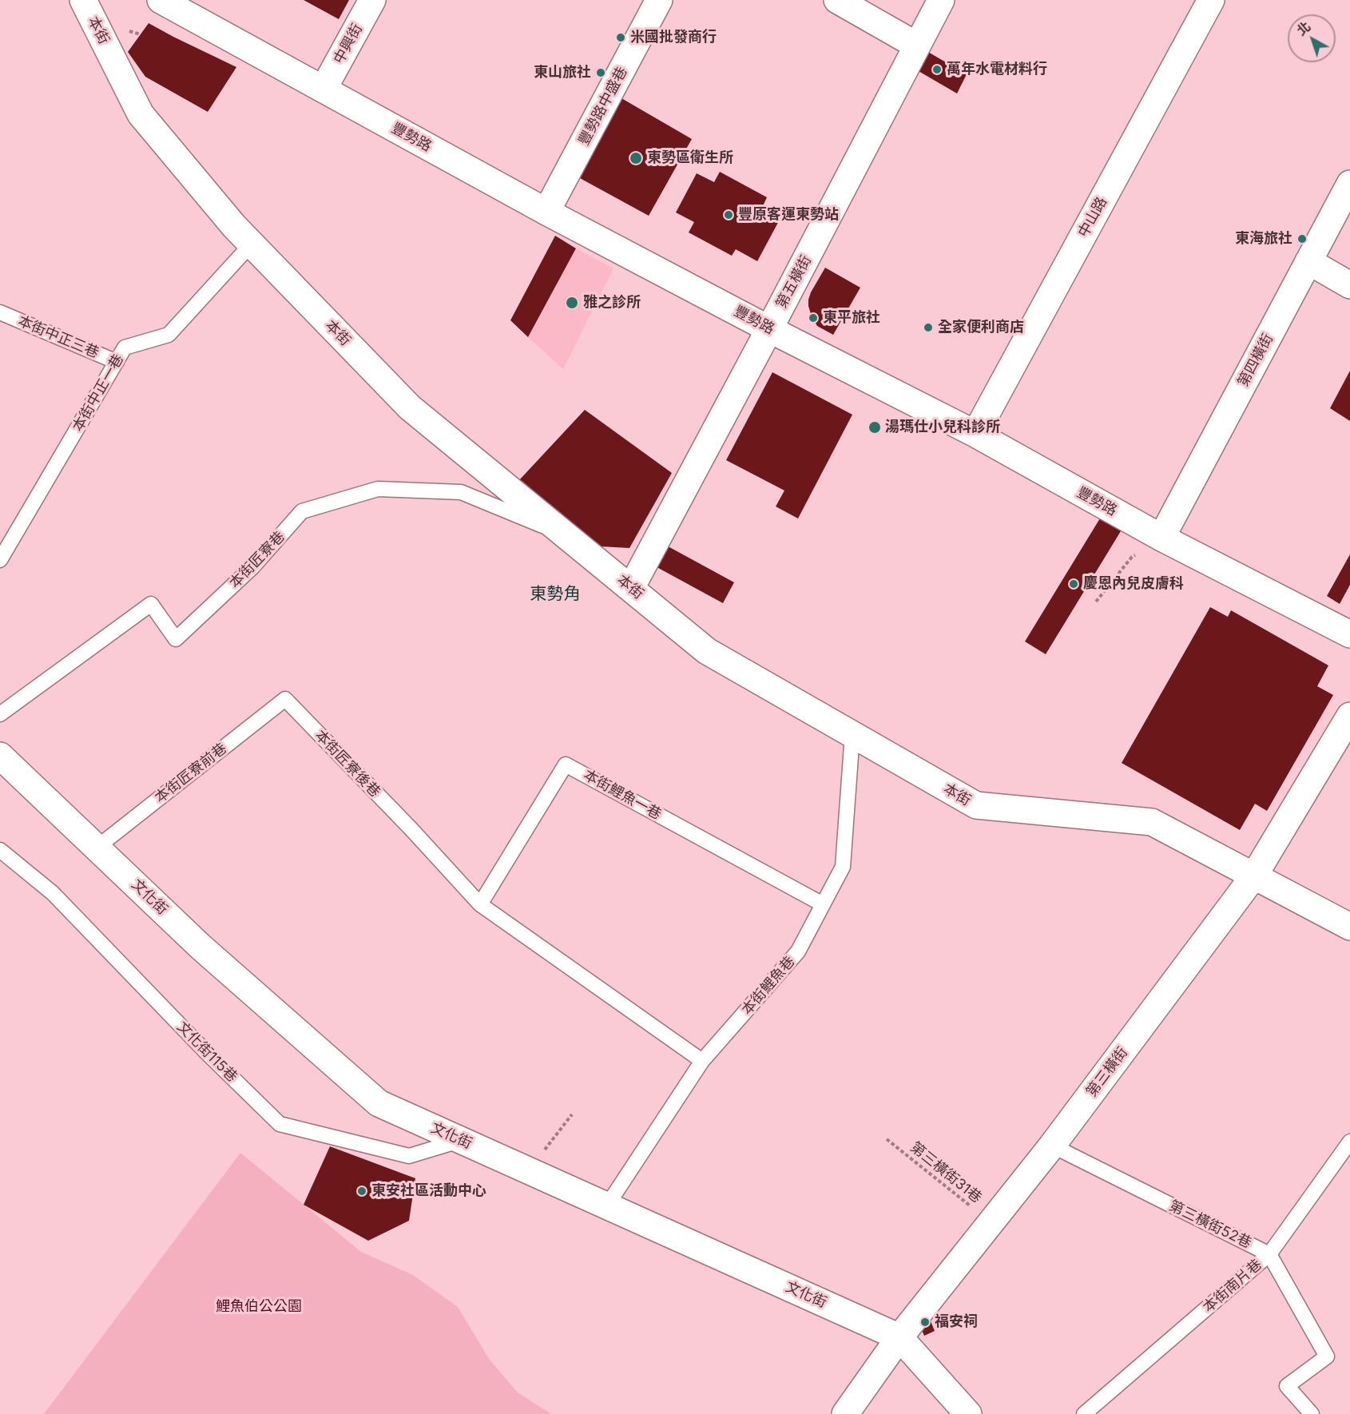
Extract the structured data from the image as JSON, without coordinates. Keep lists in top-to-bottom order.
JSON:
{
  "streets": {
    "street": [
      "本街",
      "中興街",
      "豐勢路中盛巷",
      "豐勢路",
      "中山路",
      "第五橫街",
      "第四橫街",
      "文化街",
      "第三橫街"
    ],
    "lane": [
      "本街中正三巷",
      "本街中正一巷",
      "本街匠寮巷",
      "本街匠寮後巷",
      "本街匠寮前巷",
      "本街鯉魚一巷",
      "本街鯉魚巷",
      "文化街115巷",
      "第三橫街52巷",
      "本街南片巷"
    ],
    "path": ["第三橫街31巷"]
  },
  "crossings": [
    ["本街", "第五橫街"],
    ["本街", "本街中正一巷"],
    ["本街", "本街匠寮巷"],
    ["本街", "本街鯉魚巷"],
    ["本街", "第三橫街"],
    ["中興街", "豐勢路"],
    ["豐勢路中盛巷", "豐勢路"],
    ["豐勢路", "中山路"],
    ["豐勢路", "第五橫街"],
    ["豐勢路", "第四橫街"],
    ["本街中正三巷", "本街中正一巷"],
    ["本街匠寮後巷", "本街匠寮前巷"],
    ["本街匠寮後巷", "本街鯉魚一巷"],
    ["本街匠寮前巷", "文化街"],
    ["本街鯉魚一巷", "本街鯉魚巷"],
    ["文化街", "本街鯉魚巷"],
    ["文化街", "文化街115巷"],
    ["文化街", "第三橫街"],
    ["第三橫街", "第三橫街31巷"],
    ["第三橫街", "第三橫街52巷"],
    ["第三橫街52巷", "本街南片巷"]
  ],
  "districts": ["東勢角"],
  "parks": ["鯉魚伯公公園"],
  "places": [
    "米國批發商行",
    "萬年水電材料行",
    "東山旅社",
    "東勢區衛生所",
    "豐原客運東勢站",
    "東海旅社",
    "雅之診所",
    "東平旅社",
    "全家便利商店",
    "湯瑪仕小兒科診所",
    "慶恩內兒皮膚科",
    "東安社區活動中心",
    "福安祠"
  ],
  "north": "top left"
}
